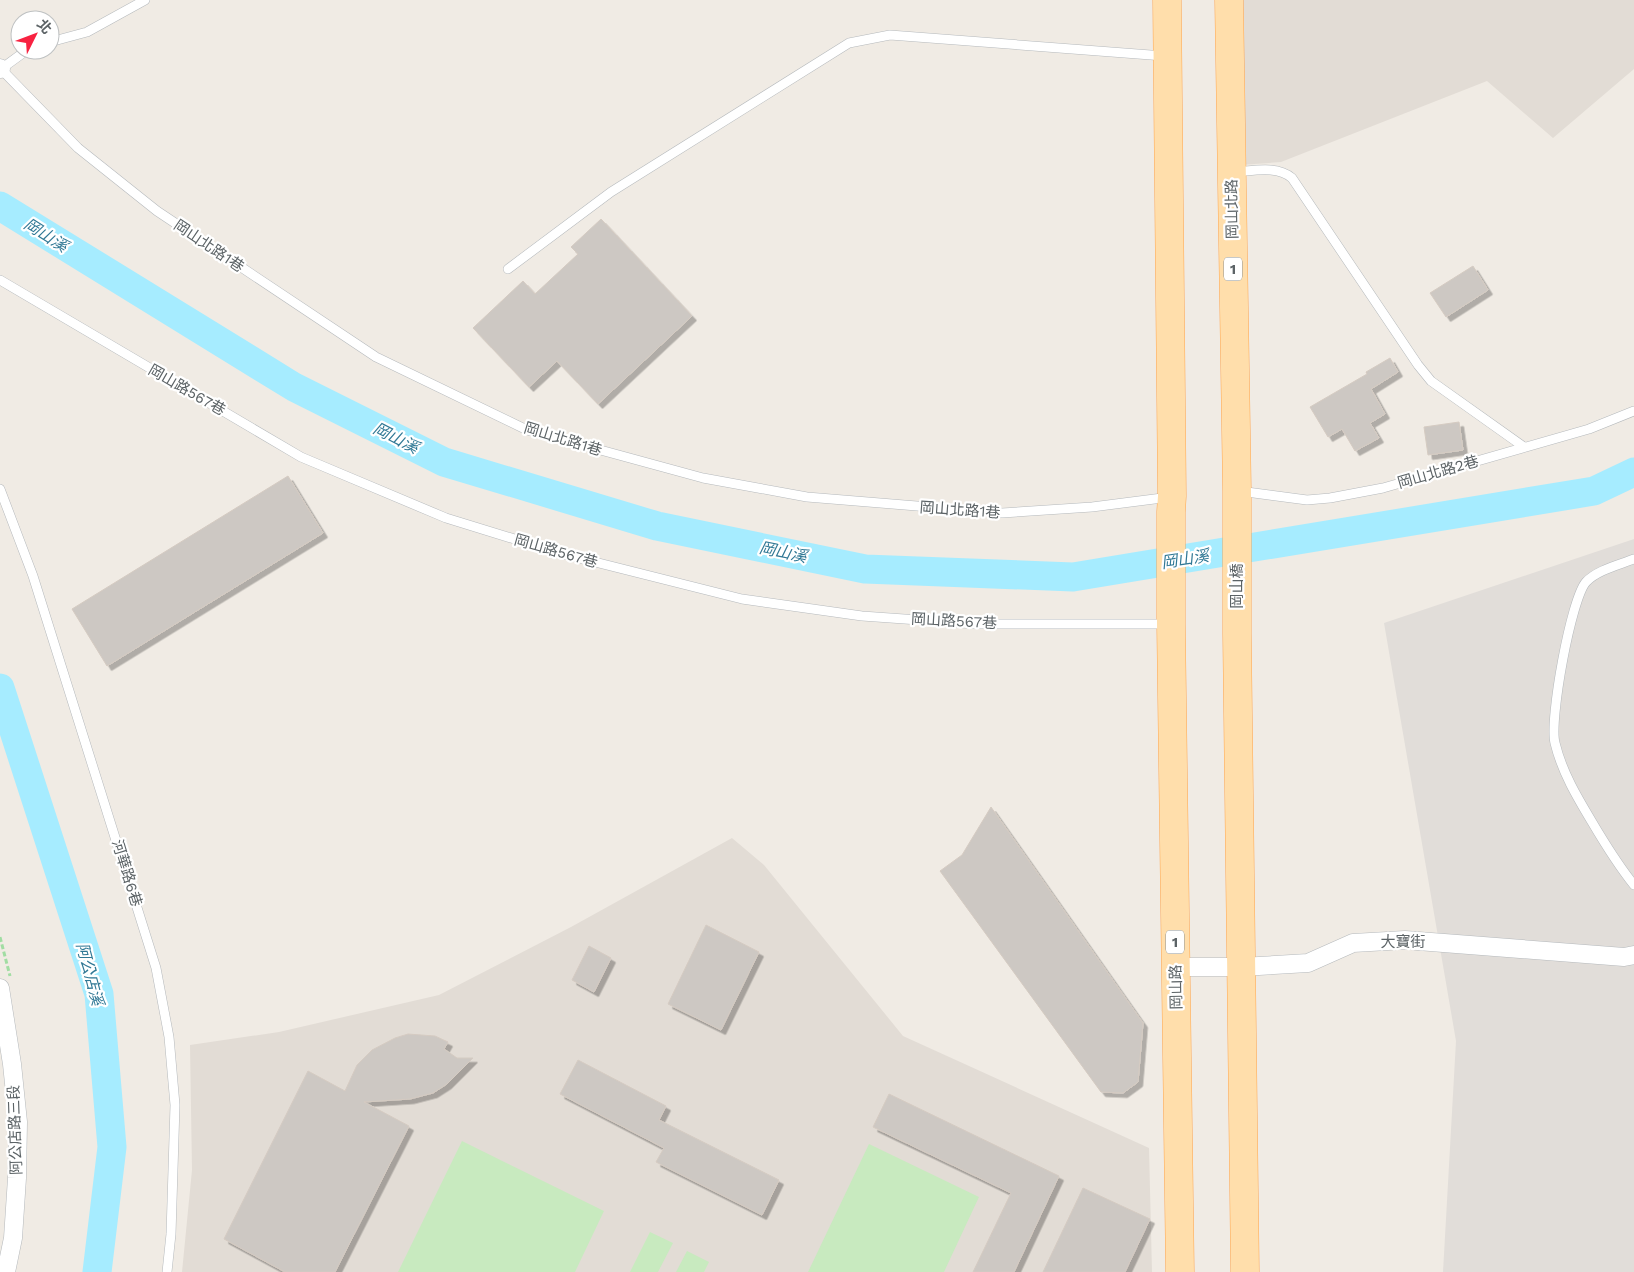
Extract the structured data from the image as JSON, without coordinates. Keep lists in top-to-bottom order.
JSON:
{
  "streets": {
    "main road": [
      "岡山北路",
      "1",
      "岡山橋",
      "岡山路"
    ],
    "street": ["大寶街", "阿公店路三段"],
    "lane": [
      "岡山北路1巷",
      "岡山路567巷",
      "岡山北路2巷",
      "河華路6巷"
    ]
  },
  "crossings": [
    ["岡山北路", "岡山北路2巷"],
    ["岡山北路", "岡山橋"],
    ["岡山北路1巷", "1"],
    ["1", "岡山路567巷"],
    ["1", "岡山橋"],
    ["1", "大寶街"],
    ["1", "岡山路"],
    ["岡山路567巷", "岡山路"],
    ["岡山橋", "大寶街"],
    ["大寶街", "岡山路"]
  ],
  "water": ["岡山溪", "阿公店溪"],
  "north": "top right"
}
